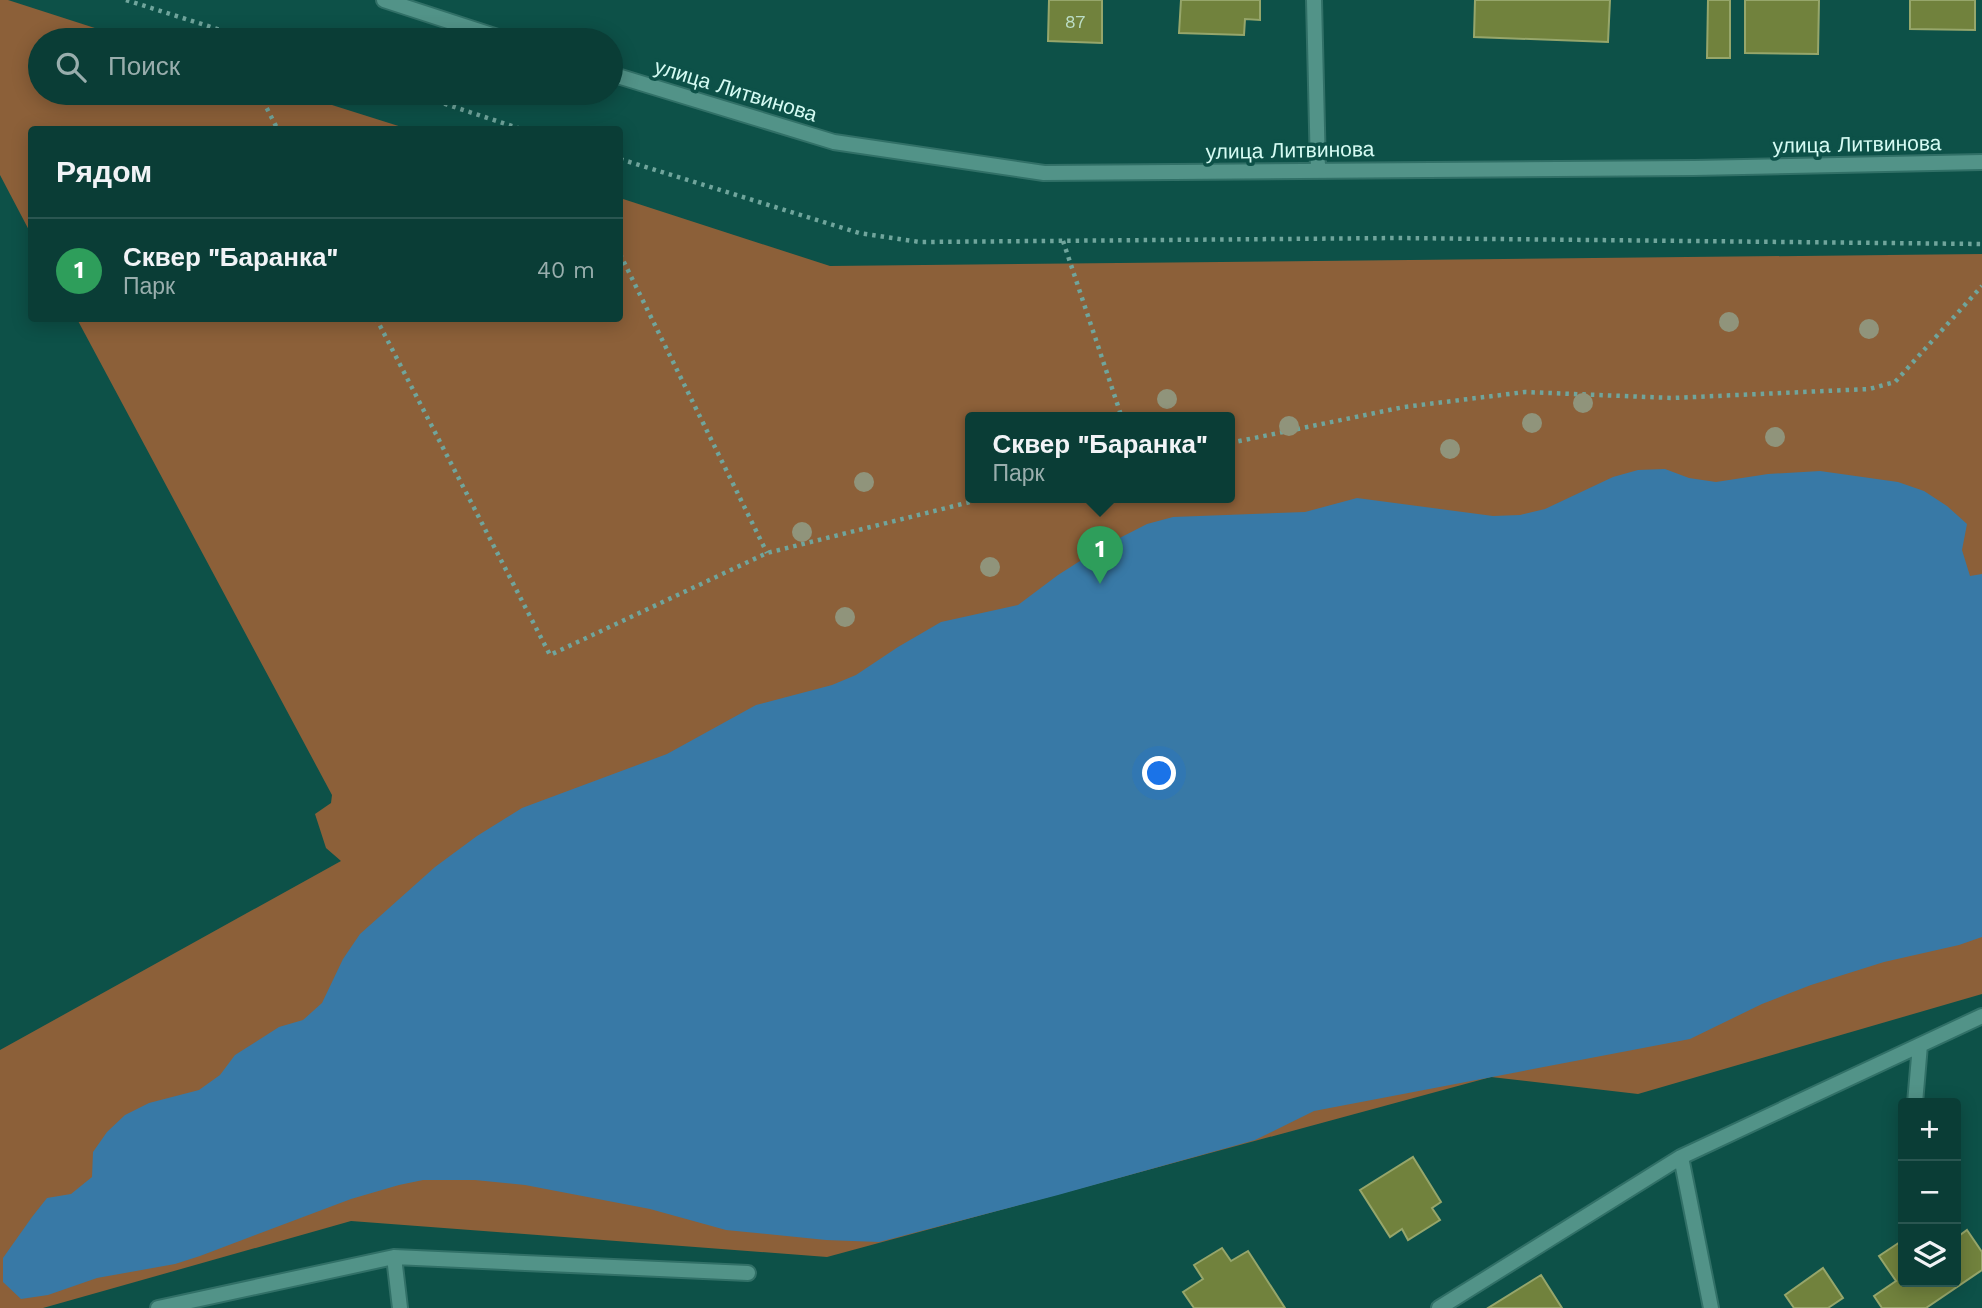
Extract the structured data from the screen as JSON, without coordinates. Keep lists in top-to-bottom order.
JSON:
{
  "streets": {
    "street": ["улица Литвинова"]
  },
  "house_numbers": ["87"],
  "page": {
    "search": "Поиск",
    "heading": "Рядом",
    "list": [
      {
        "mark": "1",
        "name": "Сквер \"Баранка\"",
        "note": "Парк",
        "value": "40 m"
      }
    ],
    "popup": ["Сквер \"Баранка\"", "Парк"],
    "pins": "1",
    "map_buttons": ["+", "−"]
  }
}
